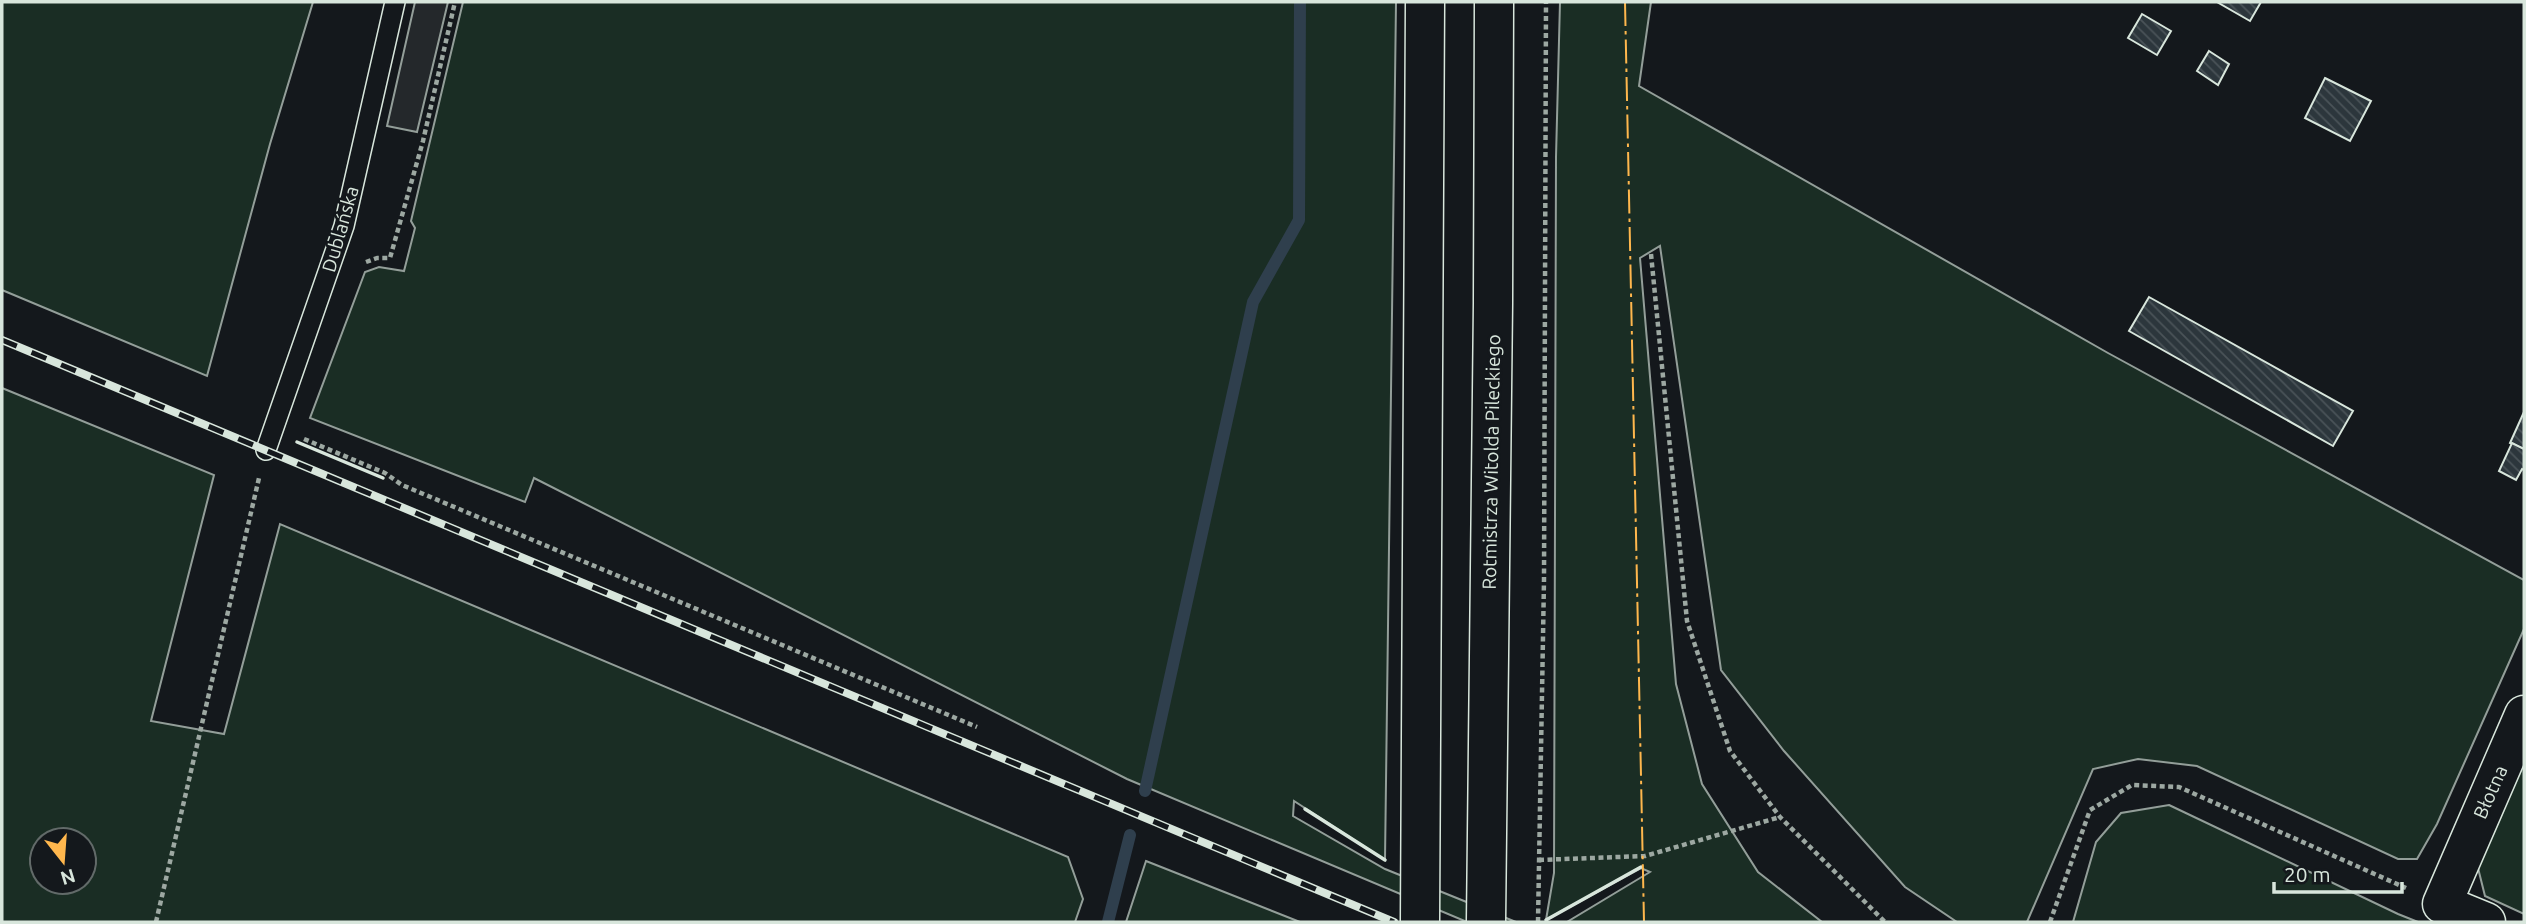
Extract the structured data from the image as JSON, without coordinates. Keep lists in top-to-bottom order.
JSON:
{
  "streets": {
    "main road": ["Rotmistrza Witolda Pileckiego", "Błotna"],
    "lane": ["Dublańska"]
  },
  "scale_bar": "20 m",
  "north": "bottom"
}
